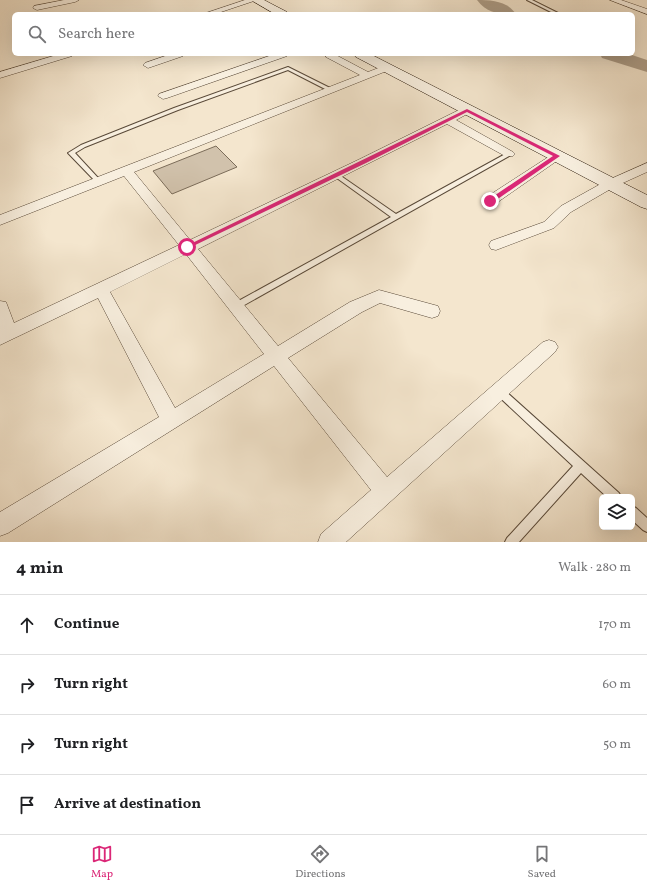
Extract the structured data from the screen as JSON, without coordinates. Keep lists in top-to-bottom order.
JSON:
{
  "page": {
    "search": "Search here",
    "heading": ["4 min", "Walk · 280 m"],
    "list": [
      ["Continue", "170 m"],
      ["Turn right", "60 m"],
      ["Turn right", "50 m"],
      "Arrive at destination"
    ],
    "nav": ["Map", "Directions", "Saved"]
  }
}
